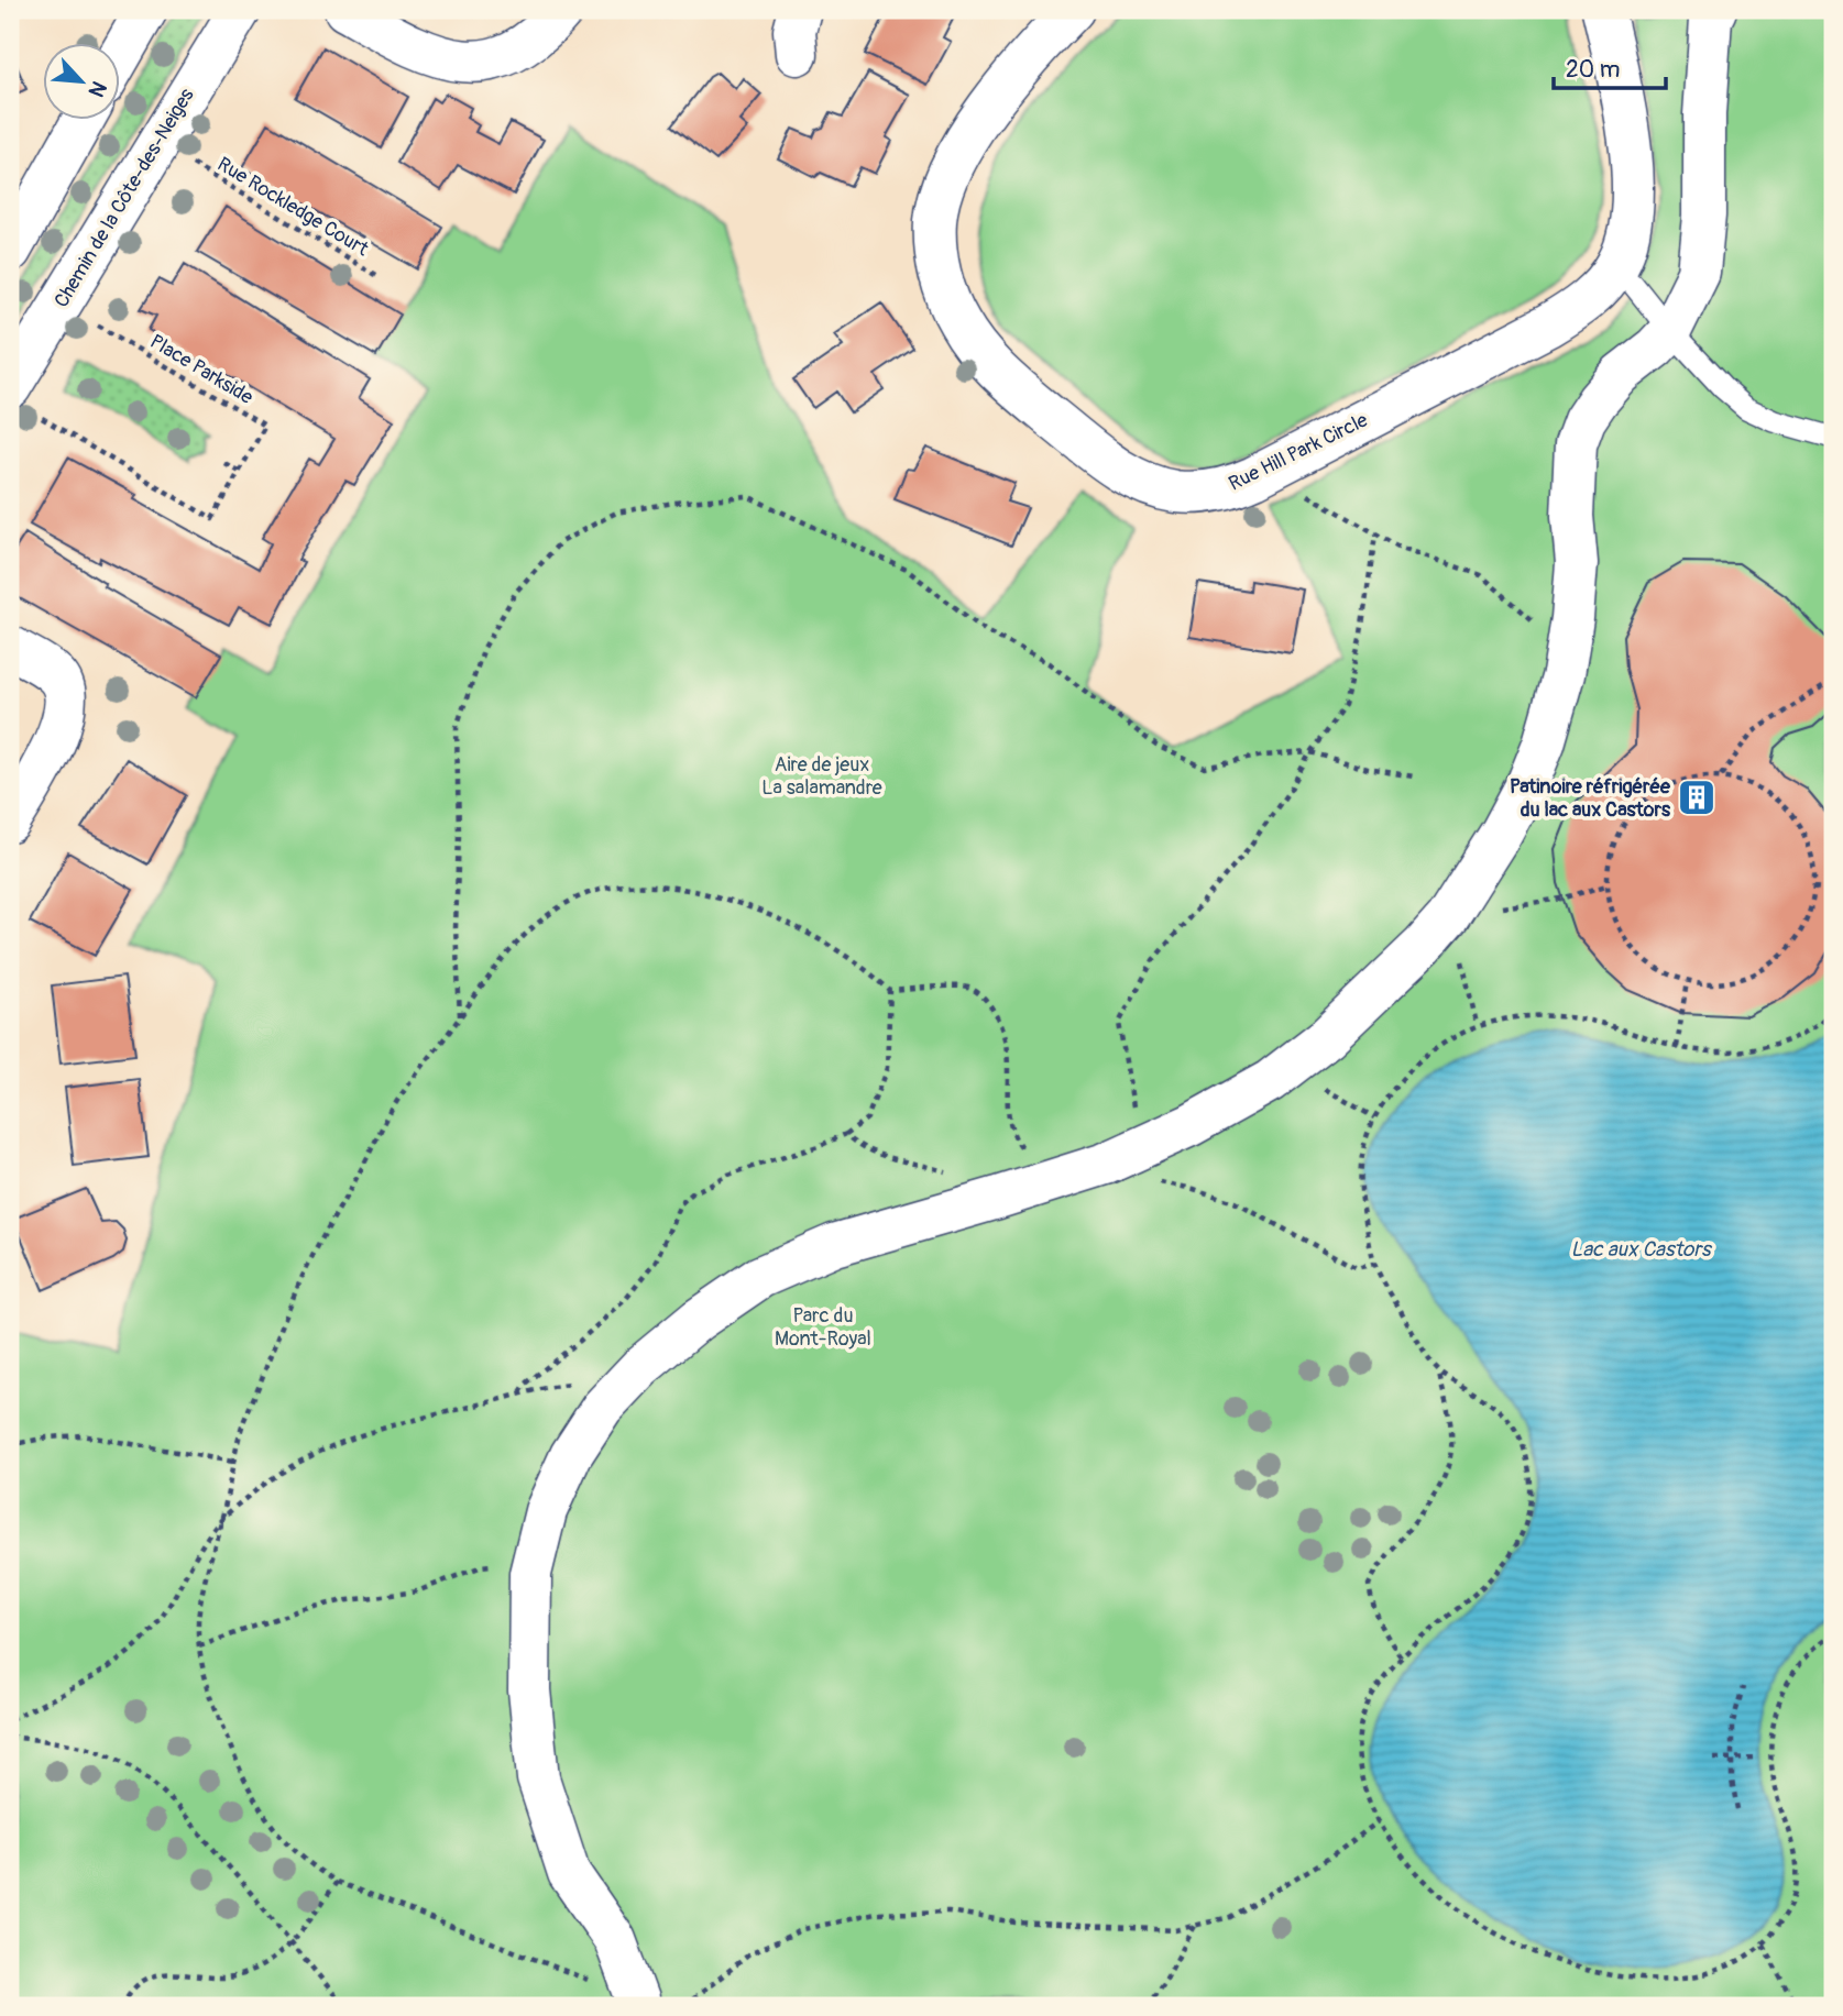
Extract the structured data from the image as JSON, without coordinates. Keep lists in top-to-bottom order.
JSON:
{
  "streets": {
    "street": ["Chemin de la Côte-des-Neiges", "Rue Hill Park Circle"],
    "path": ["Rue Rockledge Court", "Place Parkside"]
  },
  "water": ["Lac aux Castors"],
  "parks": ["Aire de jeux La salamandre", "Parc du Mont-Royal"],
  "places": {
    "building": ["Patinoire réfrigérée du lac aux Castors"]
  },
  "scale_bar": "20 m",
  "north": "bottom right"
}
